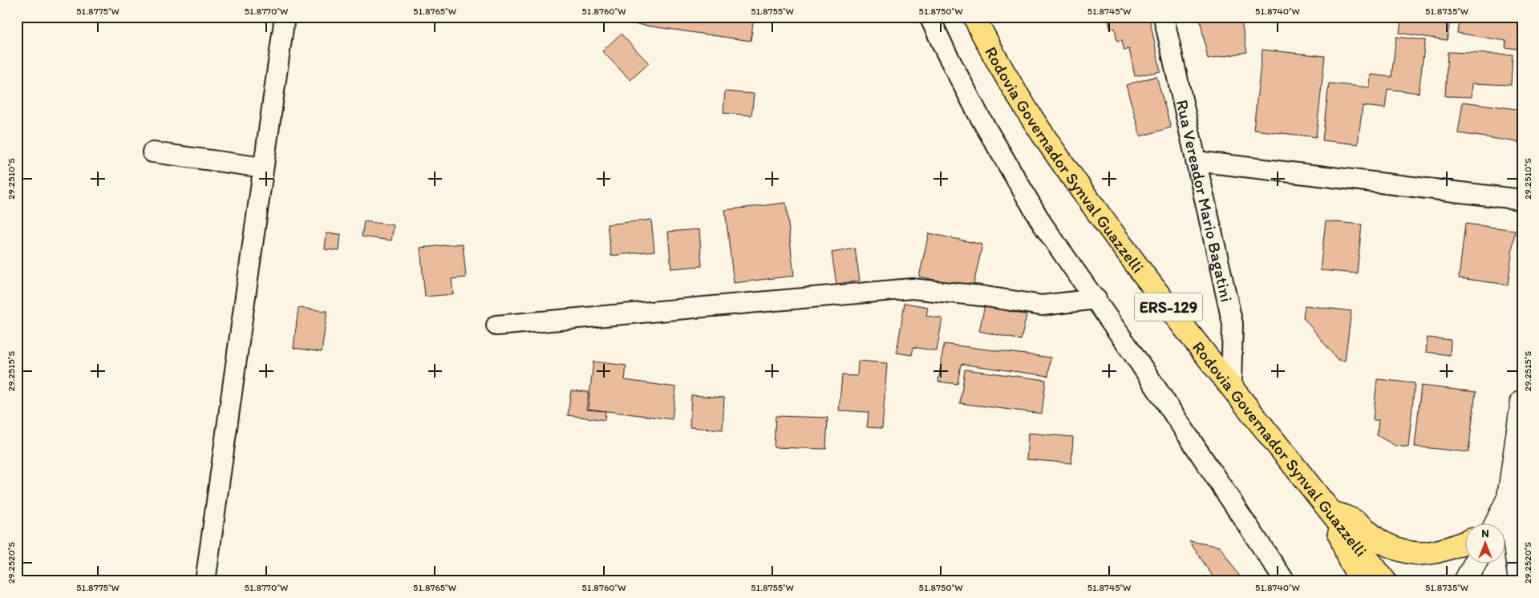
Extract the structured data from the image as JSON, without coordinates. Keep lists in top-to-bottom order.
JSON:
{
  "streets": {
    "main road": ["Rodovia Governador Synval Guazzelli", "ERS-129"],
    "street": ["Rua Vereador Mario Bagatini"]
  },
  "crossings": [
    ["Rodovia Governador Synval Guazzelli", "Rua Vereador Mario Bagatini"]
  ],
  "north": "top",
  "coordinates": [
    "51.8775°W",
    "51.8770°W",
    "51.8765°W",
    "51.8760°W",
    "51.8755°W",
    "51.8750°W",
    "51.8745°W",
    "51.8740°W",
    "51.8735°W",
    "29.2510°S",
    "29.2515°S",
    "29.2520°S"
  ]
}
